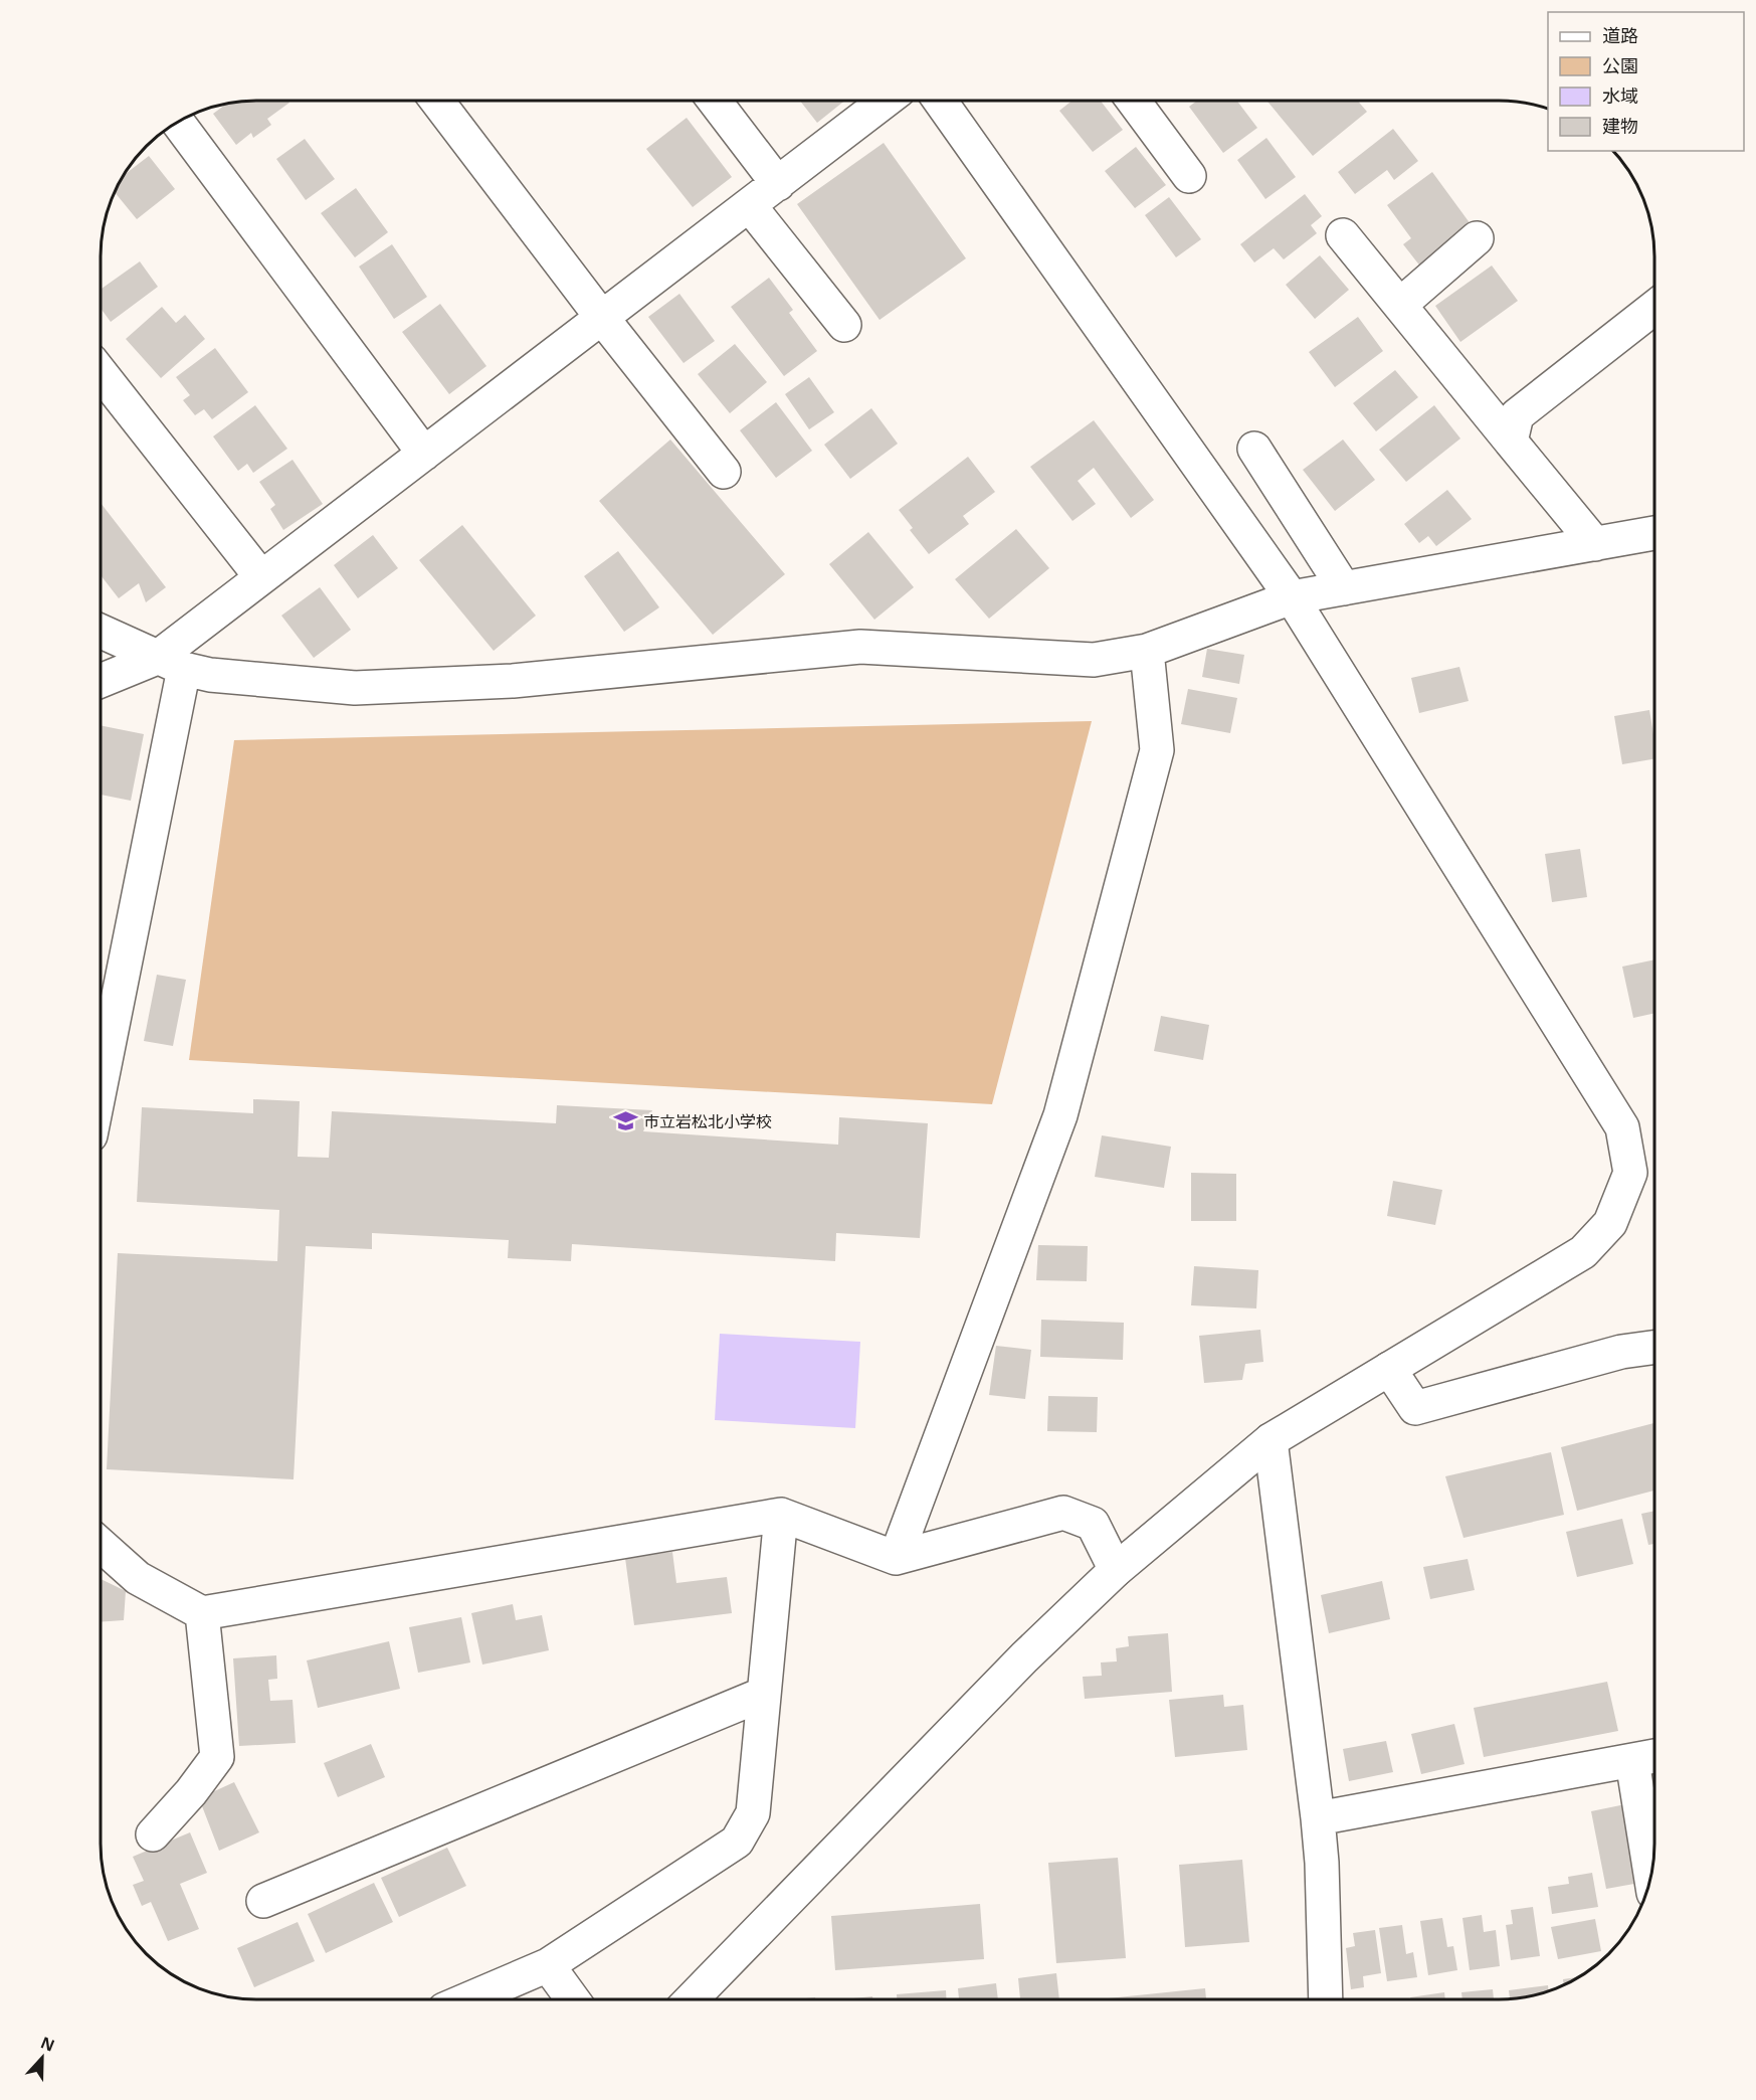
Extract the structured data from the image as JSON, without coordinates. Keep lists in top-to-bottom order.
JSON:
{
  "places": {
    "school or university": ["市立岩松北小学校"]
  },
  "legend": [
    "道路",
    "公園",
    "水域",
    "建物"
  ],
  "north": "top"
}
